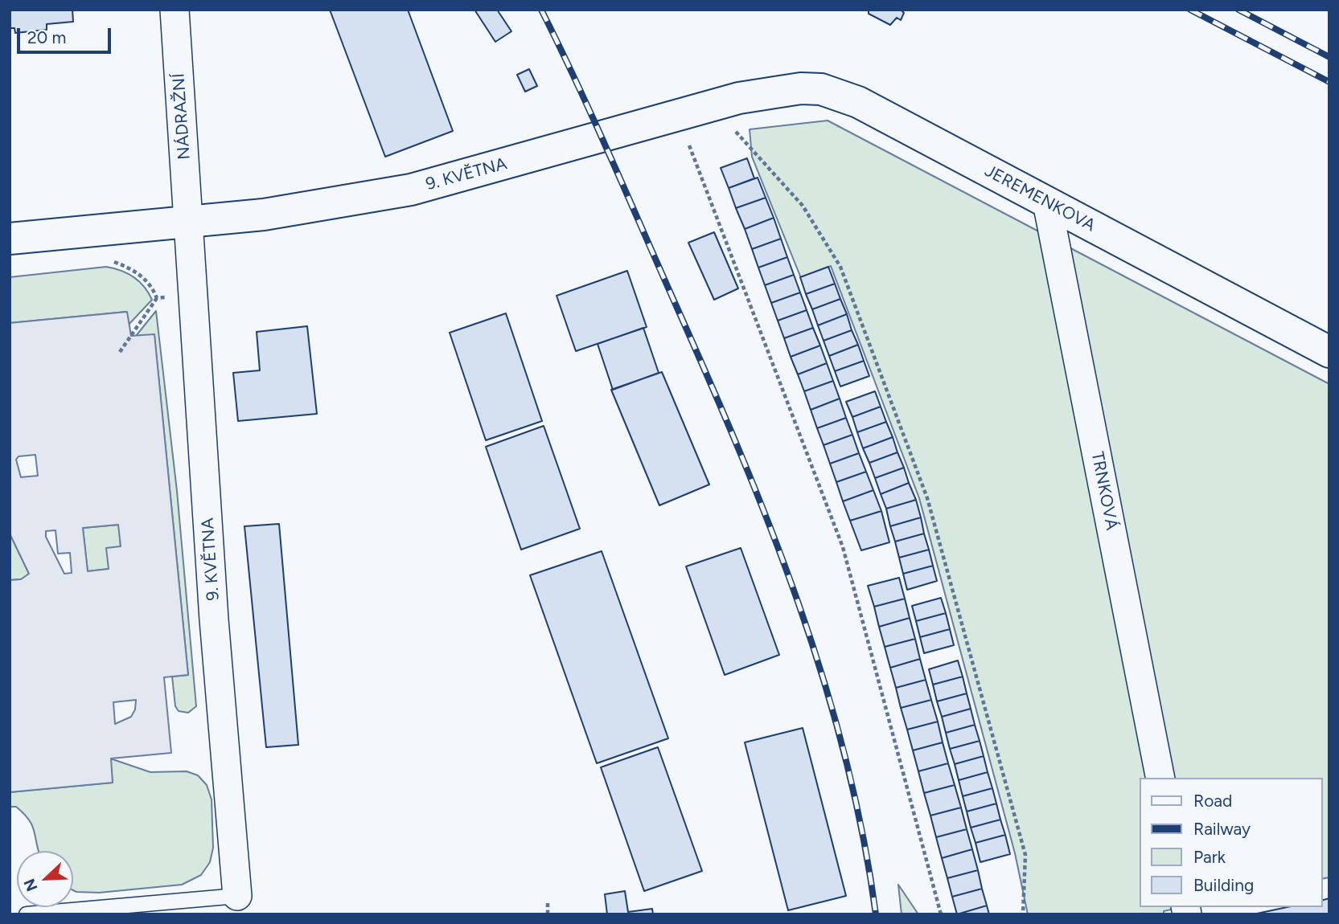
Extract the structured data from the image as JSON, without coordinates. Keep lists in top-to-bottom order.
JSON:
{
  "streets": {
    "street": [
      "NÁDRAŽNÍ",
      "9. KVĚTNA",
      "JEREMENKOVA",
      "TRNKOVÁ"
    ]
  },
  "crossings": [
    ["NÁDRAŽNÍ", "9. KVĚTNA"],
    ["9. KVĚTNA", "JEREMENKOVA"],
    ["JEREMENKOVA", "TRNKOVÁ"]
  ],
  "legend": [
    "Road",
    "Railway",
    "Park",
    "Building"
  ],
  "scale_bar": "20 m",
  "north": "bottom left"
}
